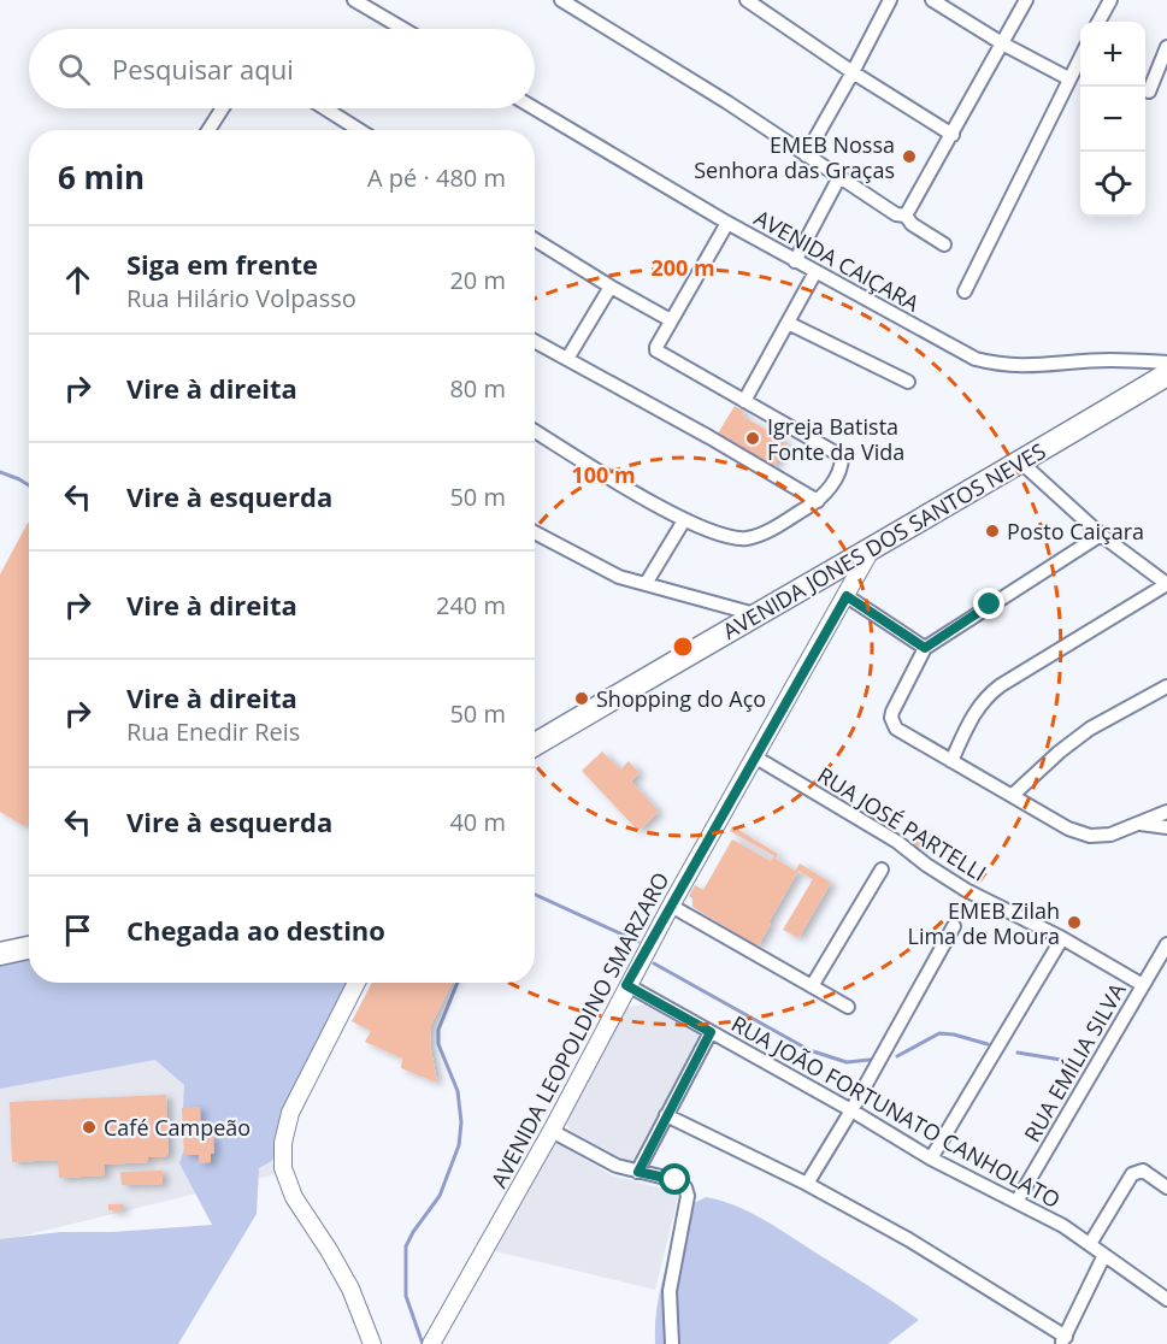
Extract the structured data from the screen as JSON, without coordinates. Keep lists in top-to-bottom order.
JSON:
{
  "streets": {
    "highway": ["AVENIDA JONES DOS SANTOS NEVES"],
    "street": [
      "AVENIDA CAIÇARA",
      "RUA JOSÉ PARTELLI",
      "AVENIDA LEOPOLDINO SMARZARO",
      "RUA EMÍLIA SILVA",
      "RUA JOÃO FORTUNATO CANHOLATO"
    ]
  },
  "crossings": [
    ["AVENIDA JONES DOS SANTOS NEVES", "AVENIDA LEOPOLDINO SMARZARO"],
    ["RUA JOSÉ PARTELLI", "AVENIDA LEOPOLDINO SMARZARO"],
    ["RUA JOSÉ PARTELLI", "RUA EMÍLIA SILVA"],
    ["AVENIDA LEOPOLDINO SMARZARO", "RUA JOÃO FORTUNATO CANHOLATO"],
    ["RUA EMÍLIA SILVA", "RUA JOÃO FORTUNATO CANHOLATO"]
  ],
  "places": [
    "EMEB Nossa Senhora das Graças",
    "Igreja Batista Fonte da Vida",
    "Posto Caiçara",
    "Shopping do Aço",
    "EMEB Zilah Lima de Moura",
    "Café Campeão"
  ],
  "page": {
    "map_buttons": ["+", "−"],
    "search": "Pesquisar aqui",
    "heading": ["6 min", "A pé · 480 m"],
    "list": [
      ["Siga em frente", "Rua Hilário Volpasso", "20 m"],
      ["Vire à direita", "80 m"],
      ["Vire à esquerda", "50 m"],
      ["Vire à direita", "240 m"],
      ["Vire à direita", "Rua Enedir Reis", "50 m"],
      ["Vire à esquerda", "40 m"],
      "Chegada ao destino"
    ]
  },
  "rings": ["200 m", "100 m"]
}
